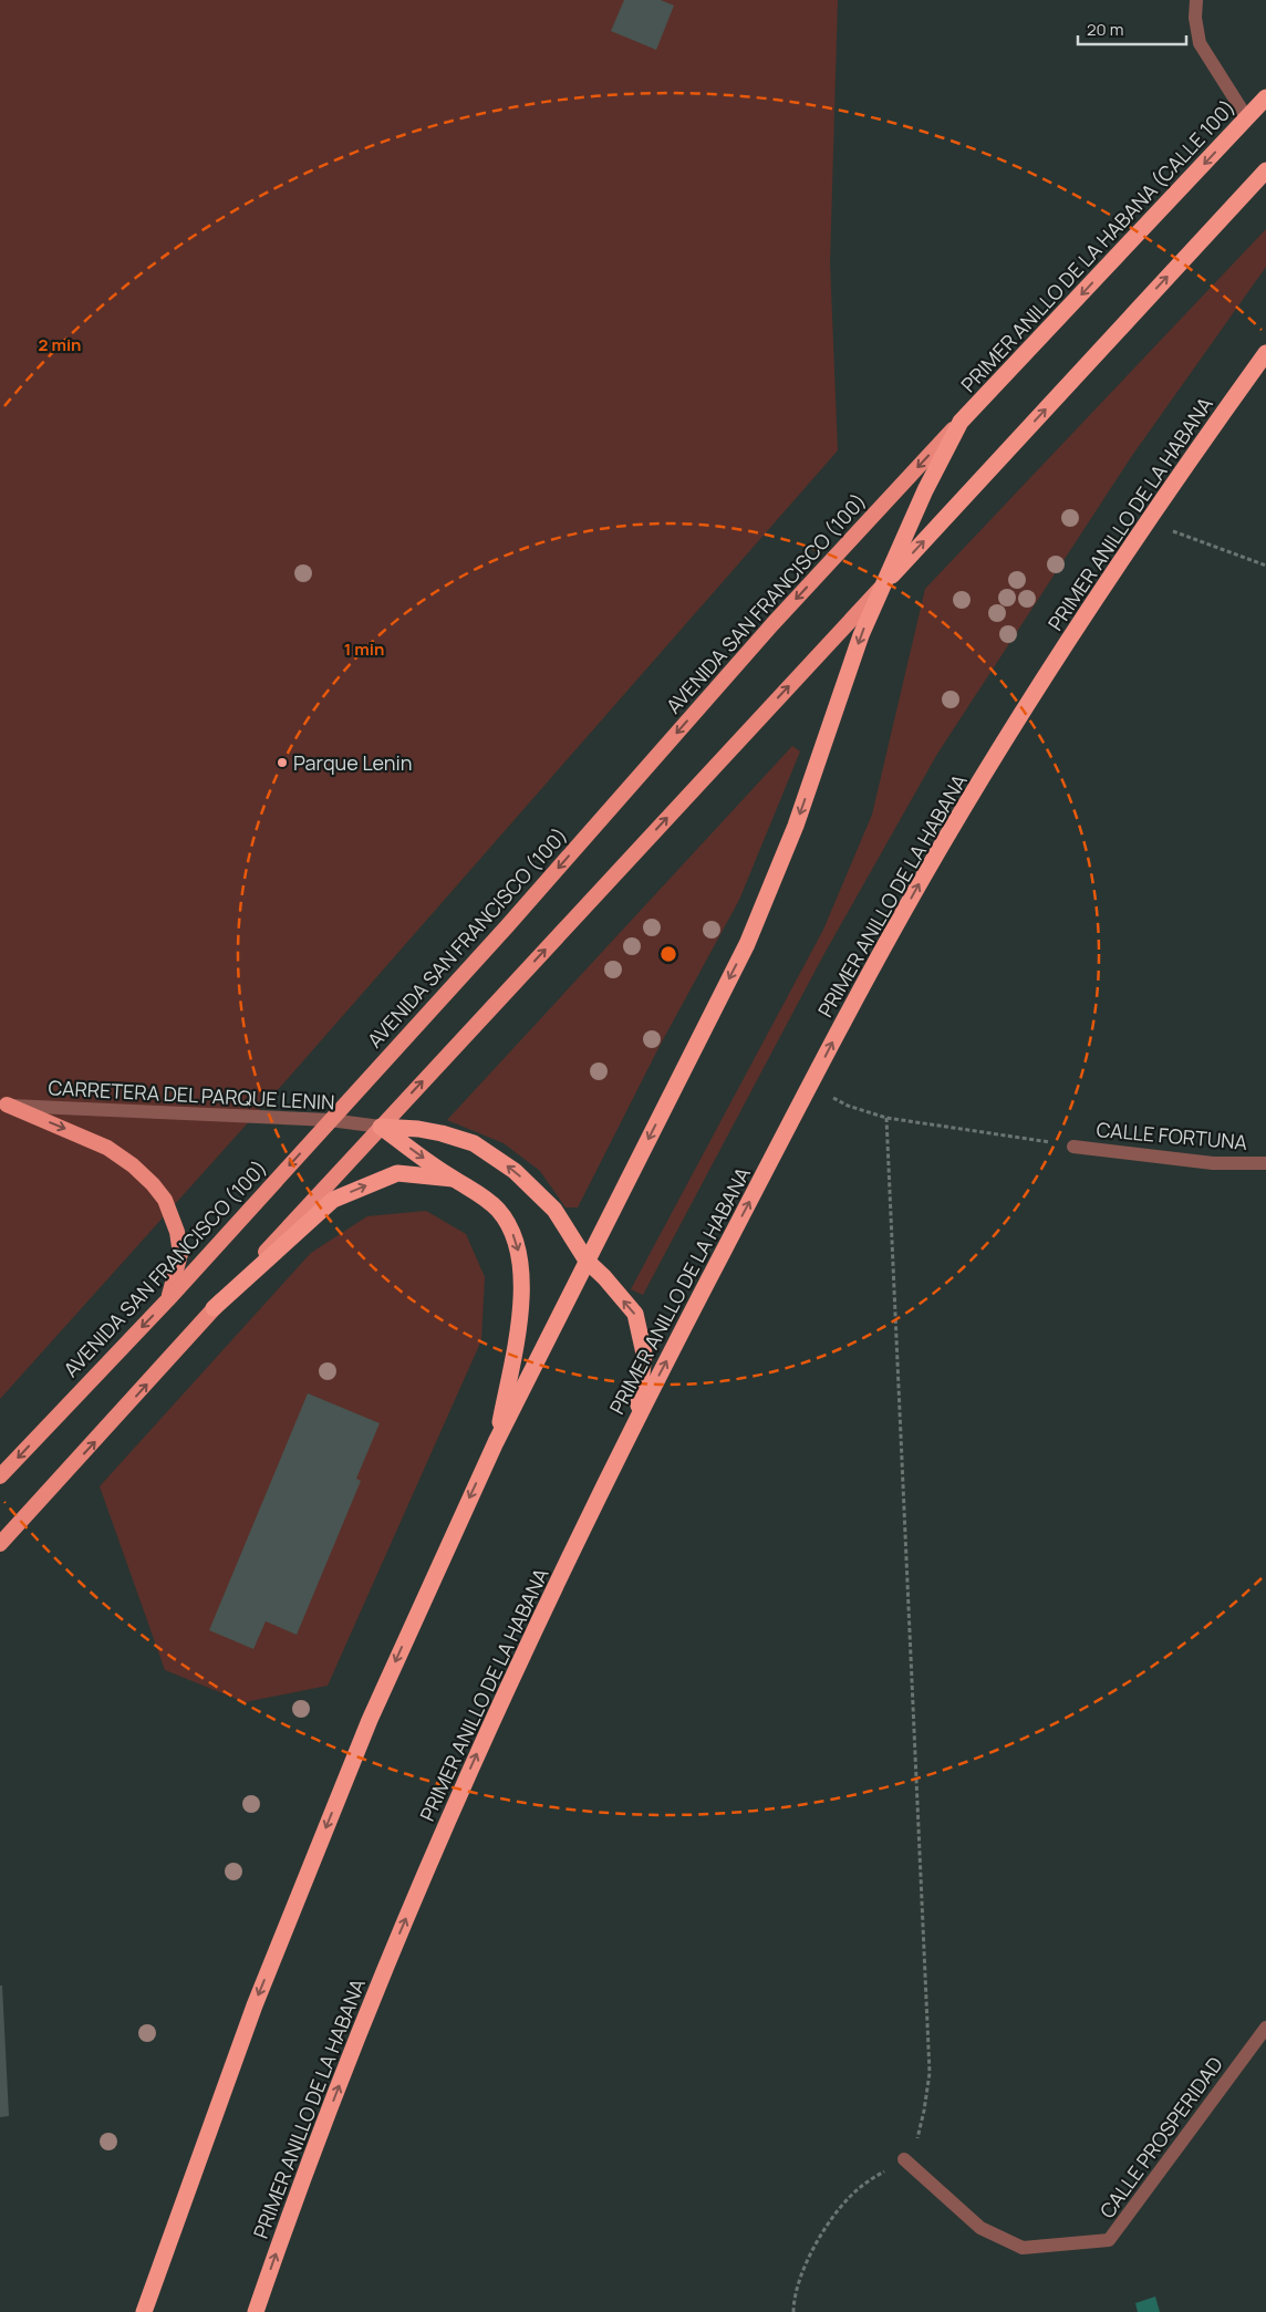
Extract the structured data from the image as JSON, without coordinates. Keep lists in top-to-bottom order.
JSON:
{
  "streets": {
    "highway": ["PRIMER ANILLO DE LA HABANA (CALLE 100)", "PRIMER ANILLO DE LA HABANA", "AVENIDA SAN FRANCISCO (100)"],
    "street": ["CARRETERA DEL PARQUE LENIN", "CALLE FORTUNA", "CALLE PROSPERIDAD"]
  },
  "crossings": [
    ["PRIMER ANILLO DE LA HABANA (CALLE 100)", "AVENIDA SAN FRANCISCO (100)"],
    ["AVENIDA SAN FRANCISCO (100)", "CARRETERA DEL PARQUE LENIN"]
  ],
  "places": ["Parque Lenin"],
  "scale_bar": "20 m",
  "rings": ["2 min", "1 min"]
}
